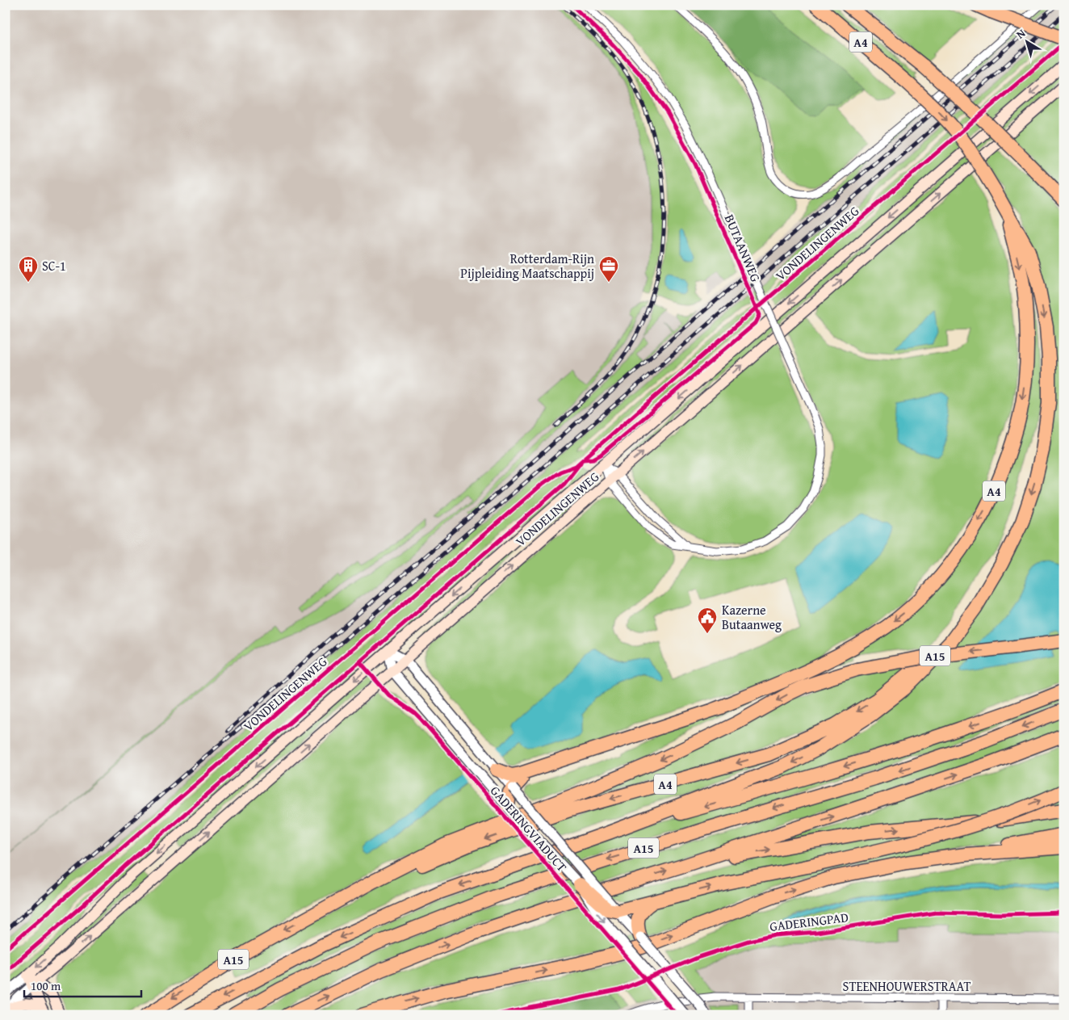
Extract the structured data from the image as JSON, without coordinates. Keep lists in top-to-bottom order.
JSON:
{
  "streets": {
    "highway": ["A4", "A15"],
    "main road": ["VONDELINGENWEG"],
    "street": ["BUTAANWEG", "GADERINGVIADUCT", "STEENHOUWERSTRAAT"],
    "cycle path": ["GADERINGPAD"]
  },
  "crossings": [
    ["A4", "A15"],
    ["A4", "GADERINGVIADUCT"],
    ["VONDELINGENWEG", "BUTAANWEG"],
    ["VONDELINGENWEG", "GADERINGVIADUCT"]
  ],
  "places": {
    "building": ["SC-1"],
    "office": ["Rotterdam-Rijn Pijpleiding Maatschappij"],
    "public building": ["Kazerne Butaanweg"]
  },
  "scale_bar": "100 m",
  "north": "top left"
}
